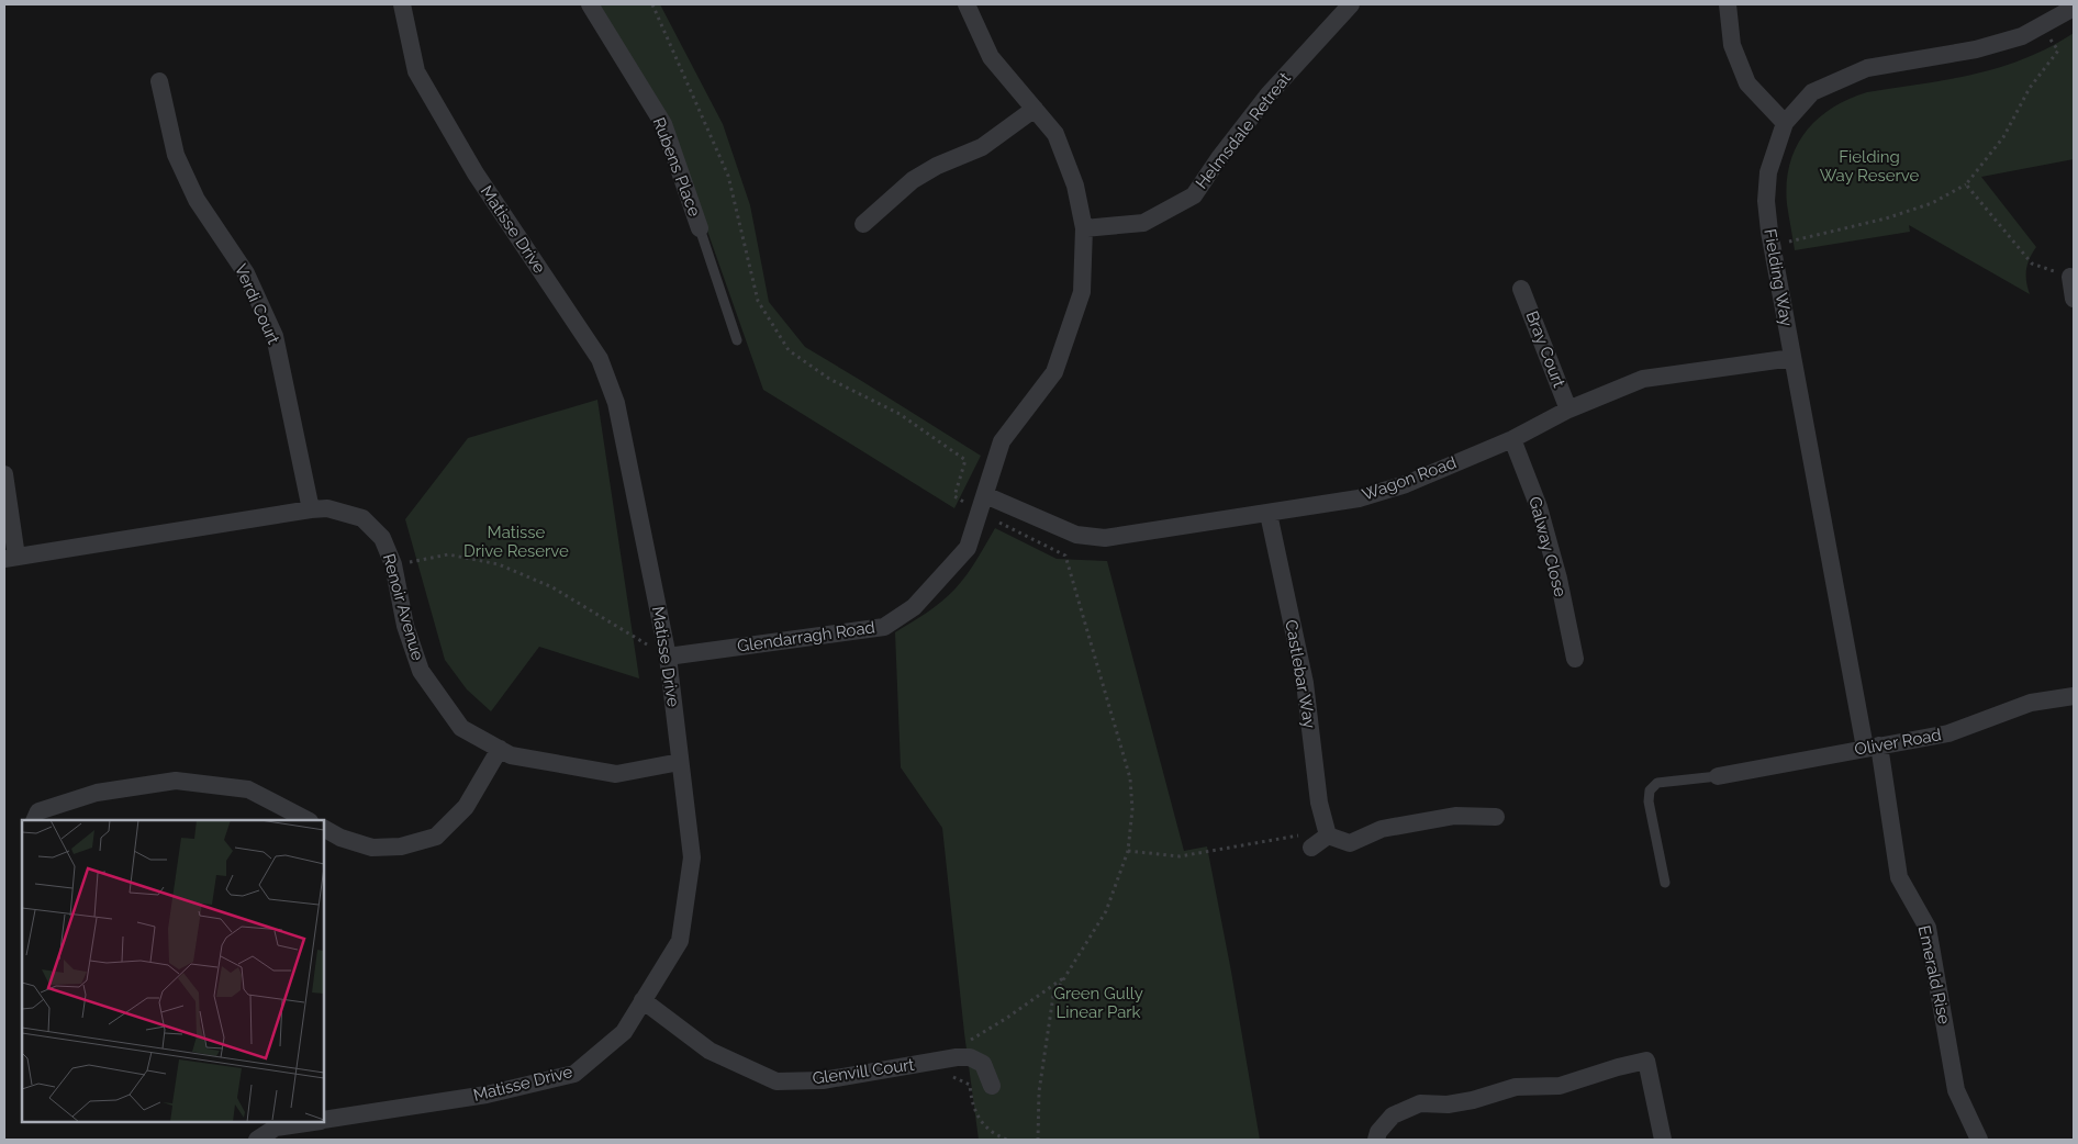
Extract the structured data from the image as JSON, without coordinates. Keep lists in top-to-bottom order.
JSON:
{
  "streets": {
    "street": [
      "Helmsdale Retreat",
      "Rubens Place",
      "Matisse Drive",
      "Fielding Way",
      "Verdi Court",
      "Bray Court",
      "Wagon Road",
      "Galway Close",
      "Renoir Avenue",
      "Glendarragh Road",
      "Castlebar Way",
      "Oliver Road",
      "Emerald Rise",
      "Glenvill Court"
    ]
  },
  "crossings": [
    ["Helmsdale Retreat", "Glendarragh Road"],
    ["Matisse Drive", "Renoir Avenue"],
    ["Matisse Drive", "Glendarragh Road"],
    ["Matisse Drive", "Glenvill Court"],
    ["Fielding Way", "Wagon Road"],
    ["Fielding Way", "Oliver Road"],
    ["Fielding Way", "Emerald Rise"],
    ["Verdi Court", "Renoir Avenue"],
    ["Bray Court", "Wagon Road"],
    ["Wagon Road", "Galway Close"],
    ["Wagon Road", "Glendarragh Road"],
    ["Wagon Road", "Castlebar Way"],
    ["Oliver Road", "Emerald Rise"]
  ],
  "parks": ["Fielding Way Reserve", "Matisse Drive Reserve", "Green Gully Linear Park"]
}
